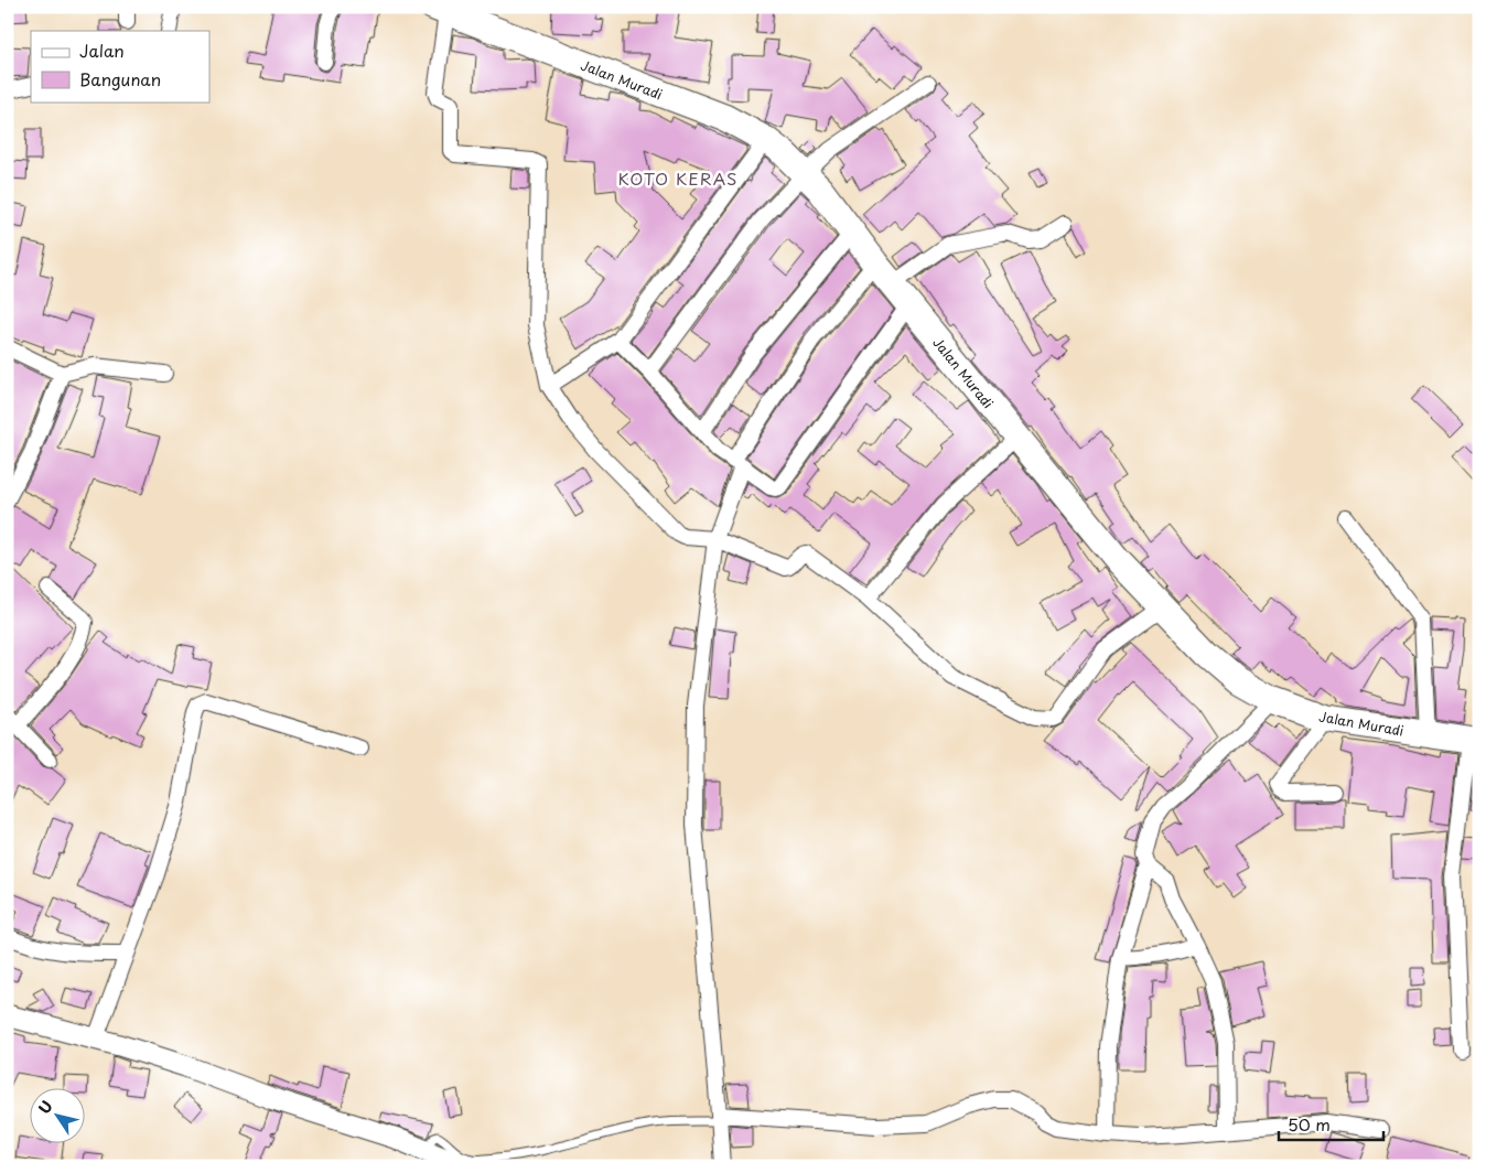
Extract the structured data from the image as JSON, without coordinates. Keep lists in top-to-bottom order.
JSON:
{
  "streets": {
    "highway": ["Jalan Muradi"]
  },
  "districts": ["KOTO KERAS"],
  "legend": ["Jalan", "Bangunan"],
  "scale_bar": "50 m",
  "north": "top left"
}
